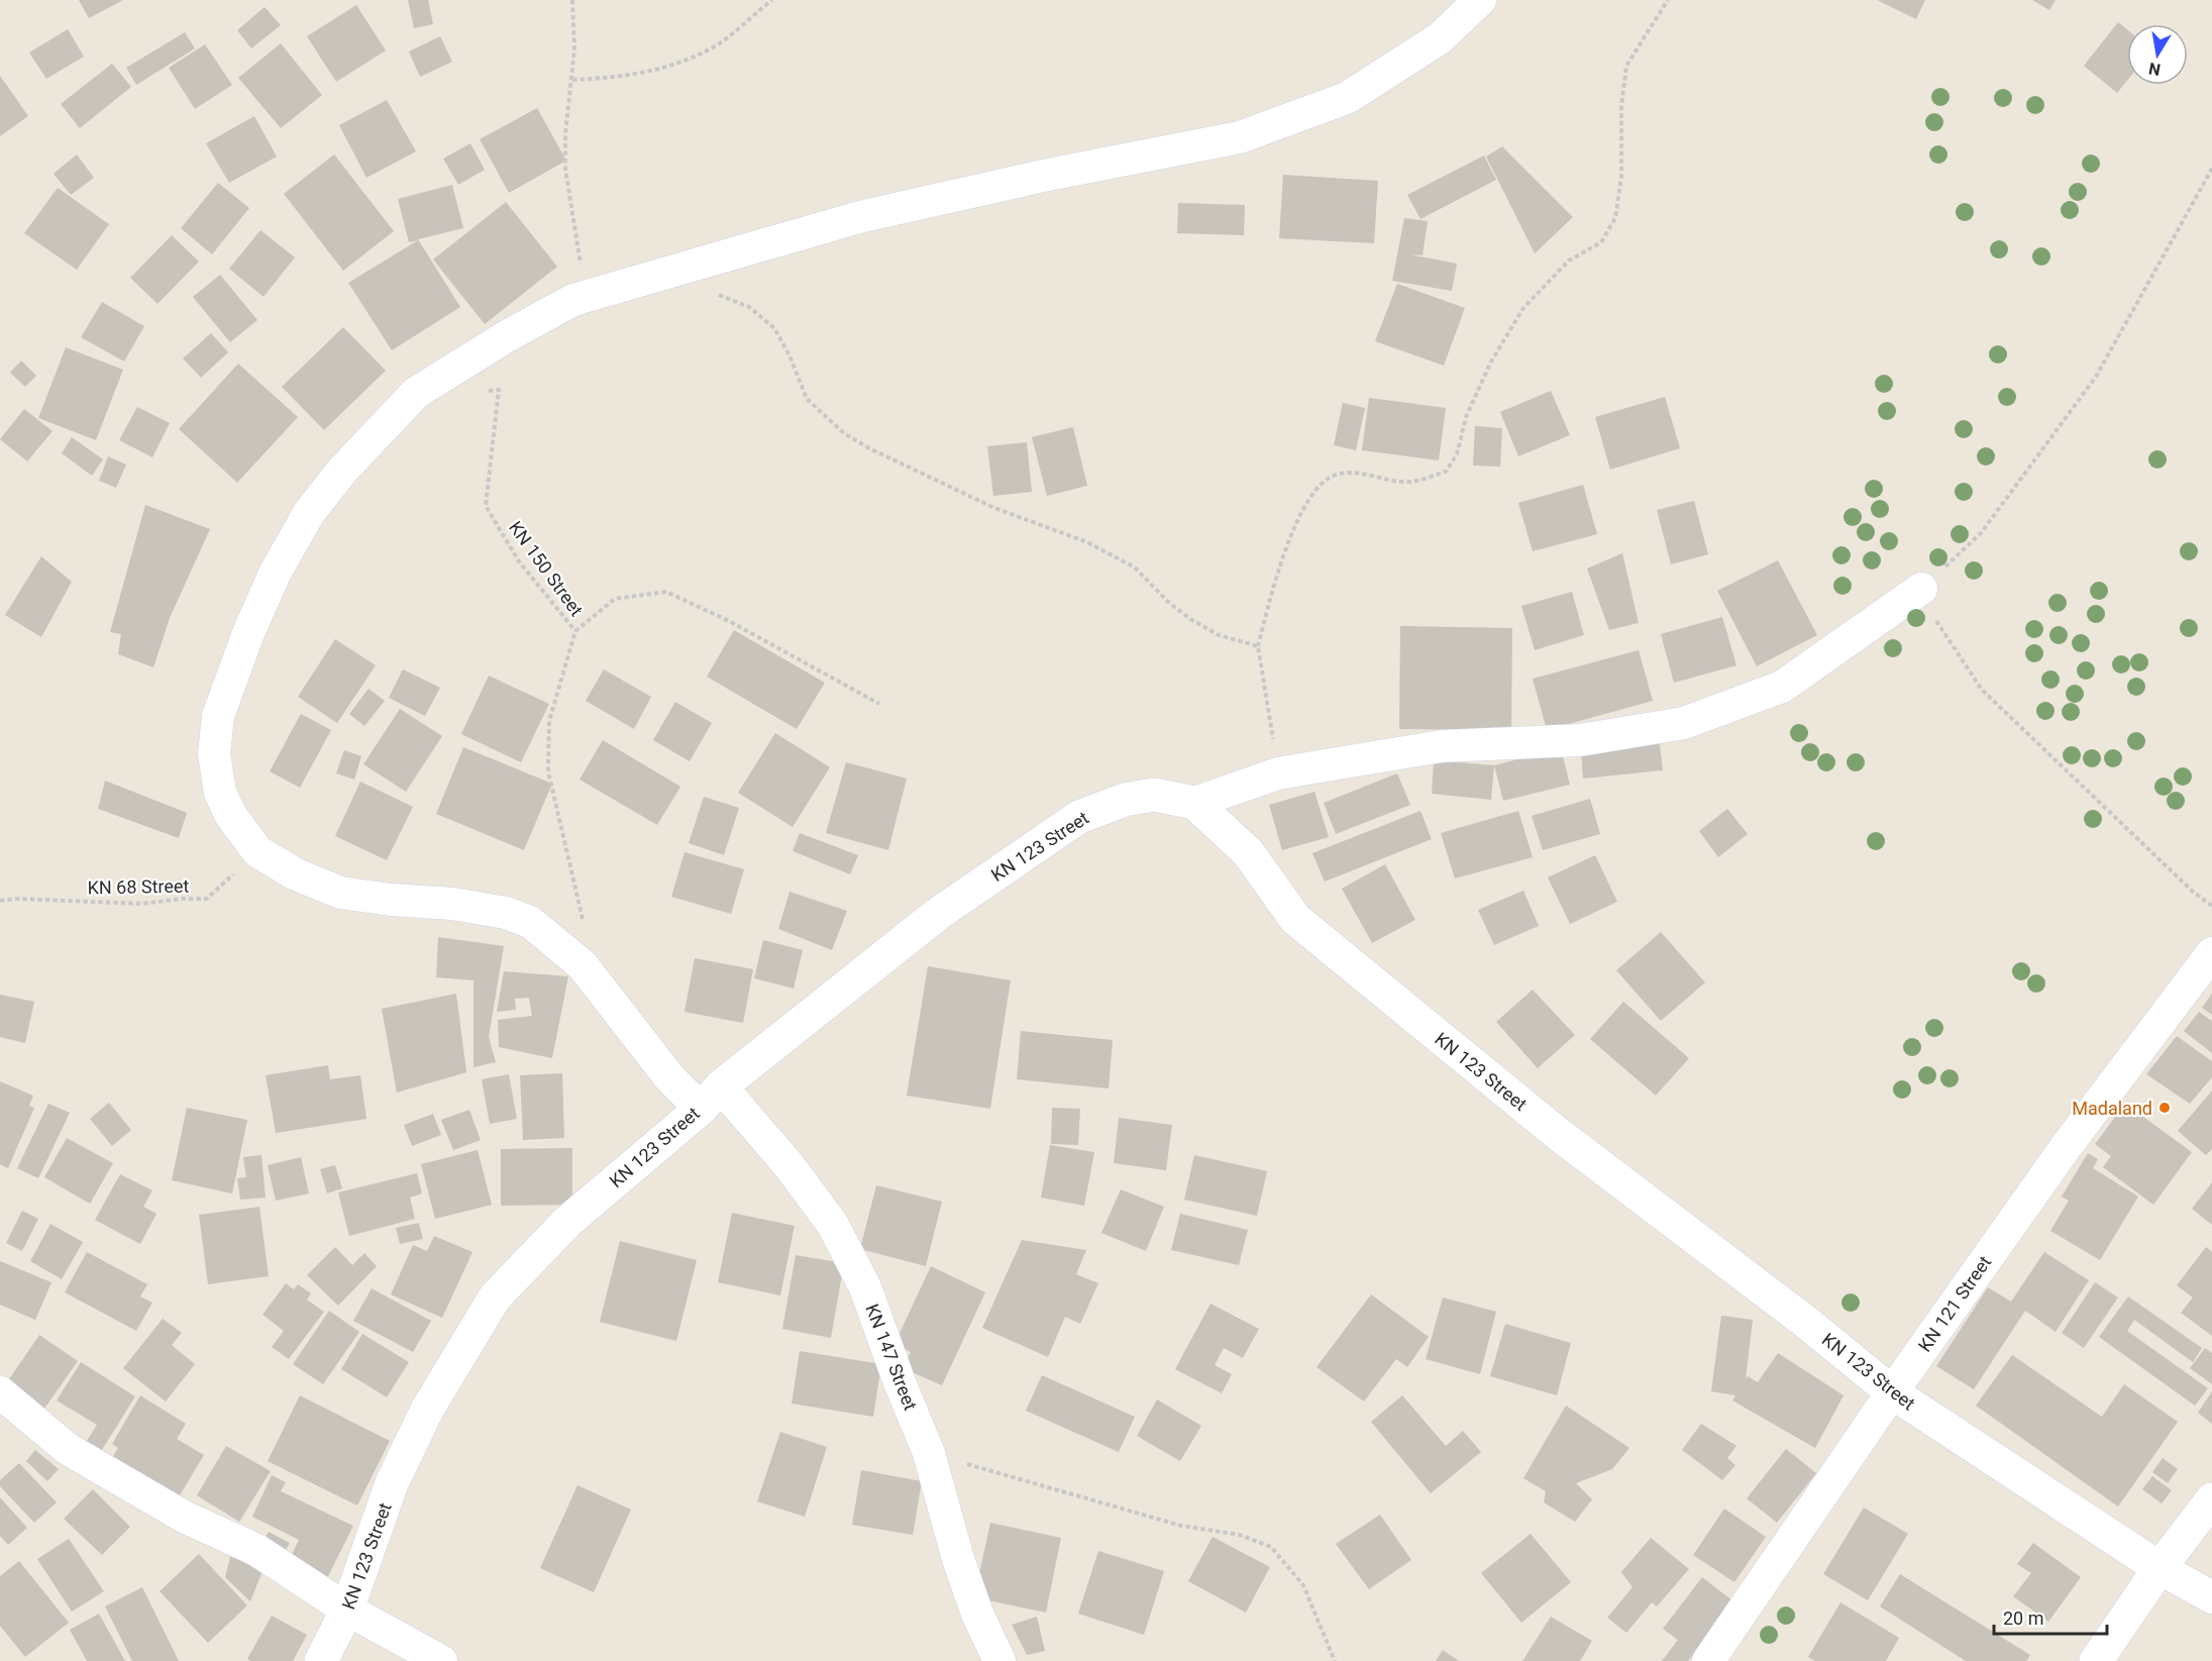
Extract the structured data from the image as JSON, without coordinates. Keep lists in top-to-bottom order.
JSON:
{
  "streets": {
    "main road": ["KN 123 Street"],
    "street": ["KN 121 Street", "KN 147 Street"],
    "path": ["KN 150 Street", "KN 68 Street"]
  },
  "crossings": [
    ["KN 150 Street", "KN 147 Street"],
    ["KN 123 Street", "KN 121 Street"],
    ["KN 123 Street", "KN 147 Street"],
    ["KN 68 Street", "KN 147 Street"]
  ],
  "places": ["Madaland"],
  "scale_bar": "20 m",
  "north": "bottom"
}
